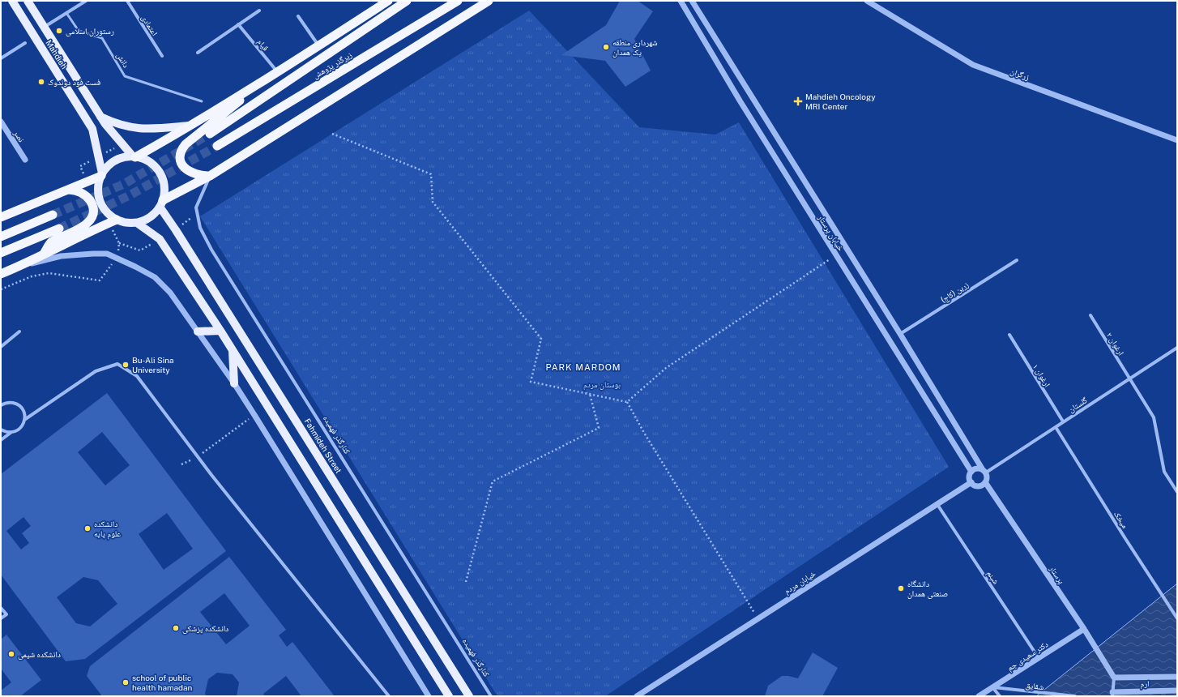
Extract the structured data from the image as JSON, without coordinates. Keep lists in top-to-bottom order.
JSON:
{
  "streets": {
    "highway": ["زیرگذر پژوهش"],
    "main road": ["Mahdieh", "Fahmideh Street"],
    "street": [
      "اعتمادی",
      "قیام",
      "زرگران",
      "نصر",
      "خیابان پرستار",
      "زرین (کاج)",
      "ارغوان ۲",
      "ارغوان ۱",
      "گلستان",
      "کنارگذر فهمیده",
      "میخک",
      "پرستار",
      "شبنم",
      "خیابان مردم",
      "دکتر سعیدی جم",
      "ارم",
      "شقایق"
    ],
    "lane": ["دانش"]
  },
  "crossings": [
    ["Mahdieh", "Fahmideh Street"],
    ["خیابان پرستار", "زرین (کاج)"],
    ["خیابان پرستار", "گلستان"],
    ["خیابان پرستار", "پرستار"],
    ["خیابان پرستار", "خیابان مردم"],
    ["ارغوان ۲", "گلستان"],
    ["ارغوان ۱", "گلستان"],
    ["گلستان", "میخک"],
    ["گلستان", "پرستار"],
    ["گلستان", "خیابان مردم"],
    ["پرستار", "خیابان مردم"],
    ["پرستار", "دکتر سعیدی جم"],
    ["پرستار", "ارم"],
    ["شبنم", "خیابان مردم"],
    ["شبنم", "دکتر سعیدی جم"],
    ["دکتر سعیدی جم", "شقایق"]
  ],
  "districts": ["PARK MARDOM"],
  "parks": ["بوستان مردم"],
  "places": {
    "other": [
      "رستوران اسلامی",
      "شهرداری منطقه یک همدان",
      "فست فود دوندوک",
      "Bu-Ali Sina University",
      "دانشکده علوم پایه",
      "دانشگاه صنعتی همدان",
      "دانشکده پزشکی",
      "دانشکده شیمی",
      "school of public health hamadan"
    ],
    "health": ["Mahdieh Oncology MRI Center"]
  }
}
